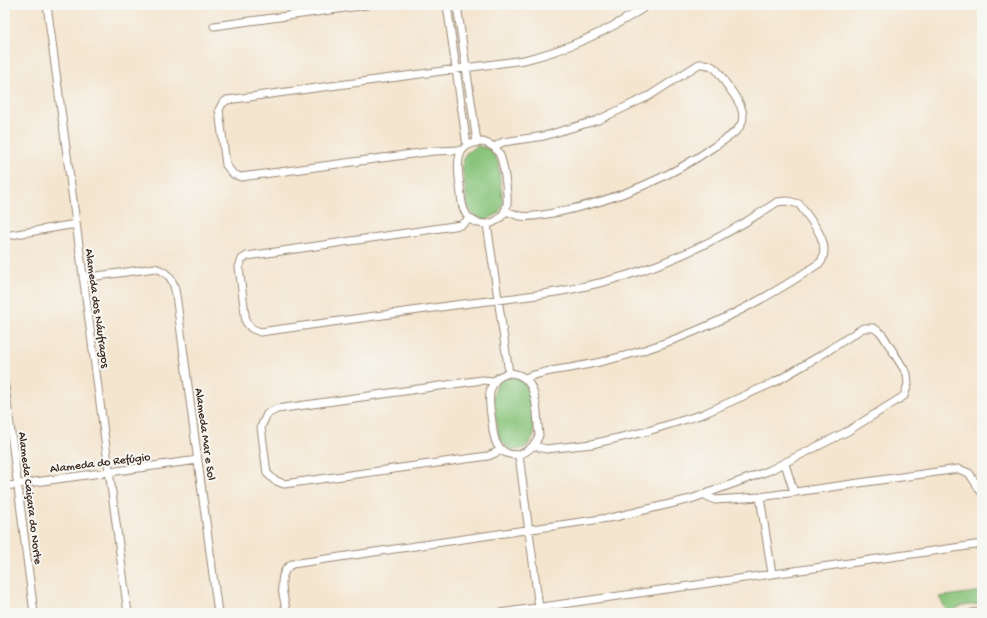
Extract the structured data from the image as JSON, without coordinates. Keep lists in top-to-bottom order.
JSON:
{
  "streets": {
    "street": [
      "Alameda dos Náufragos",
      "Alameda Mar e Sol",
      "Alameda do Refúgio",
      "Alameda Caiçara do Norte"
    ]
  },
  "crossings": [
    ["Alameda dos Náufragos", "Alameda Mar e Sol"],
    ["Alameda dos Náufragos", "Alameda do Refúgio"],
    ["Alameda Mar e Sol", "Alameda do Refúgio"],
    ["Alameda do Refúgio", "Alameda Caiçara do Norte"]
  ]
}
